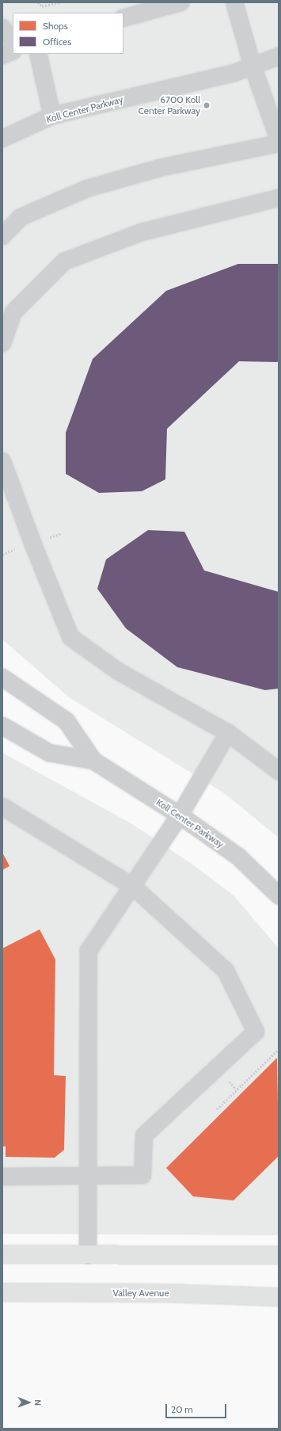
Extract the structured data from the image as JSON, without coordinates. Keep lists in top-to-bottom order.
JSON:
{
  "streets": {
    "main road": ["Valley Avenue"],
    "street": ["Koll Center Parkway"]
  },
  "places": ["6700 Koll Center Parkway"],
  "legend": ["Shops", "Offices"],
  "scale_bar": "20 m",
  "north": "right"
}
